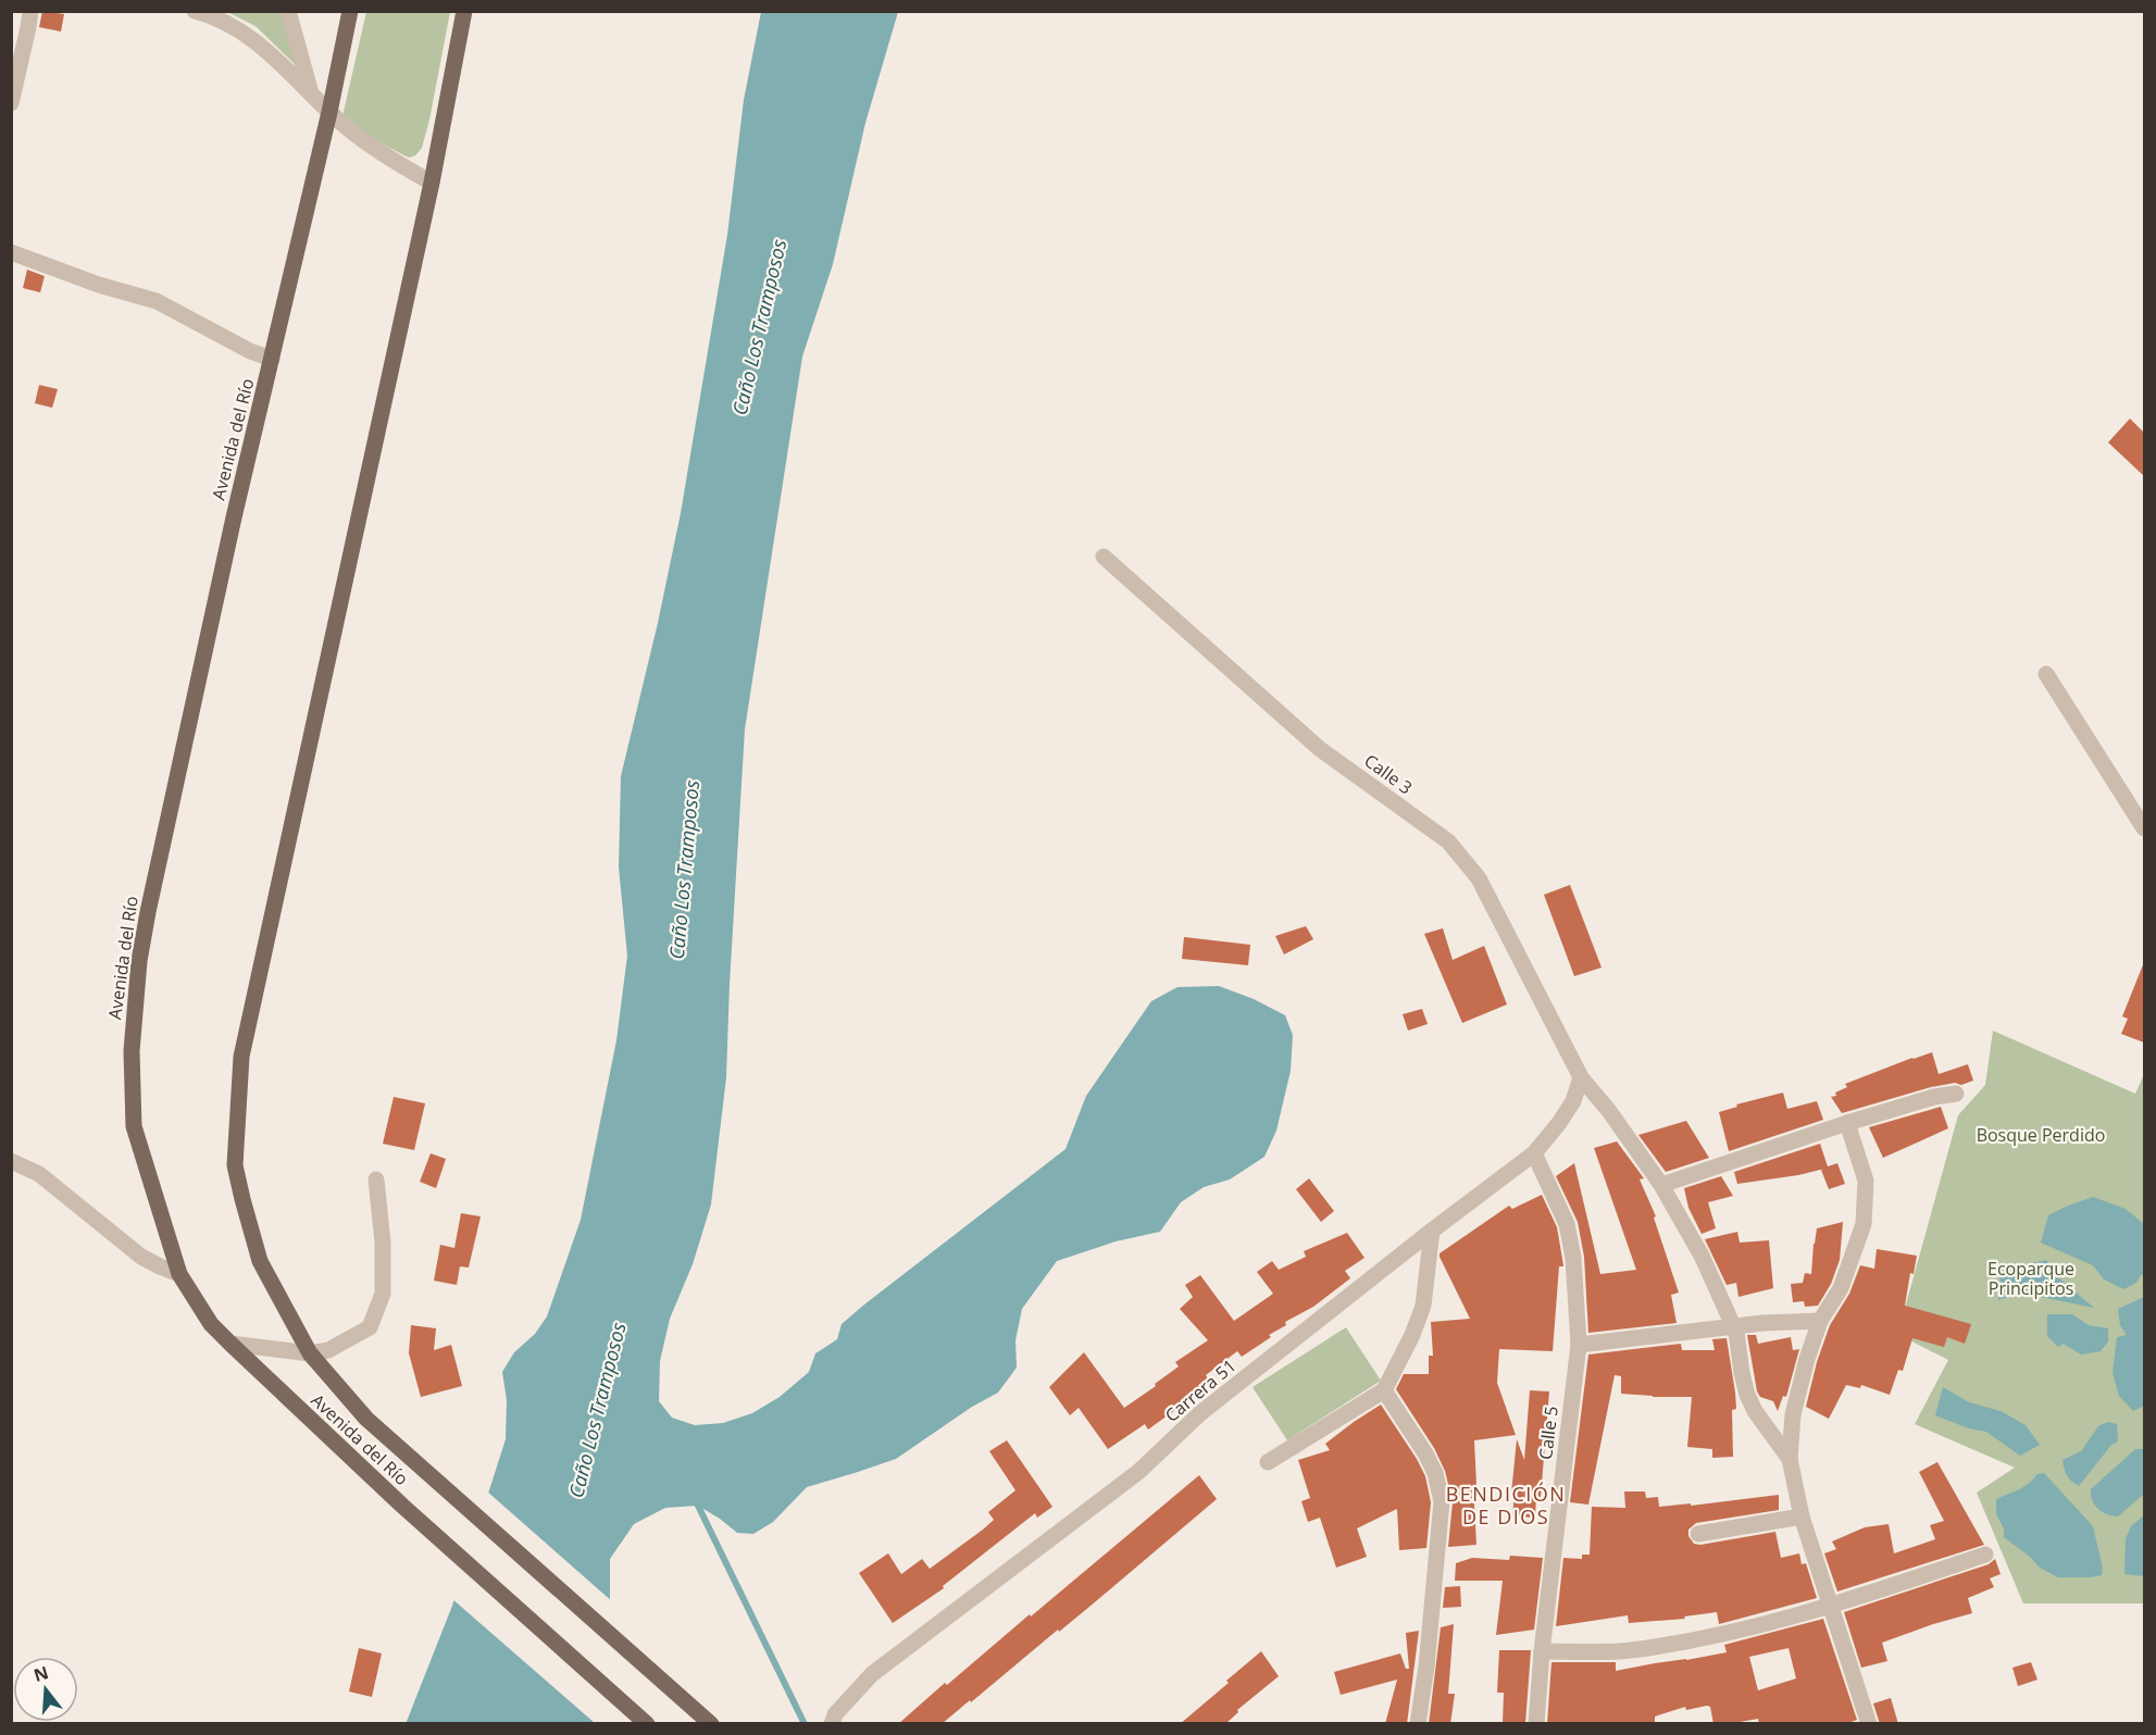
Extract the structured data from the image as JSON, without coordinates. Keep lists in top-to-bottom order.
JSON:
{
  "streets": {
    "main road": ["Avenida del Río"],
    "street": ["Calle 3", "Carrera 51", "Calle 5"]
  },
  "crossings": [
    ["Calle 3", "Carrera 51"],
    ["Carrera 51", "Calle 5"]
  ],
  "districts": ["BENDICIÓN DE DIOS"],
  "water": ["Caño Los Tramposos"],
  "parks": ["Bosque Perdido", "Ecoparque Principitos"],
  "north": "top"
}
